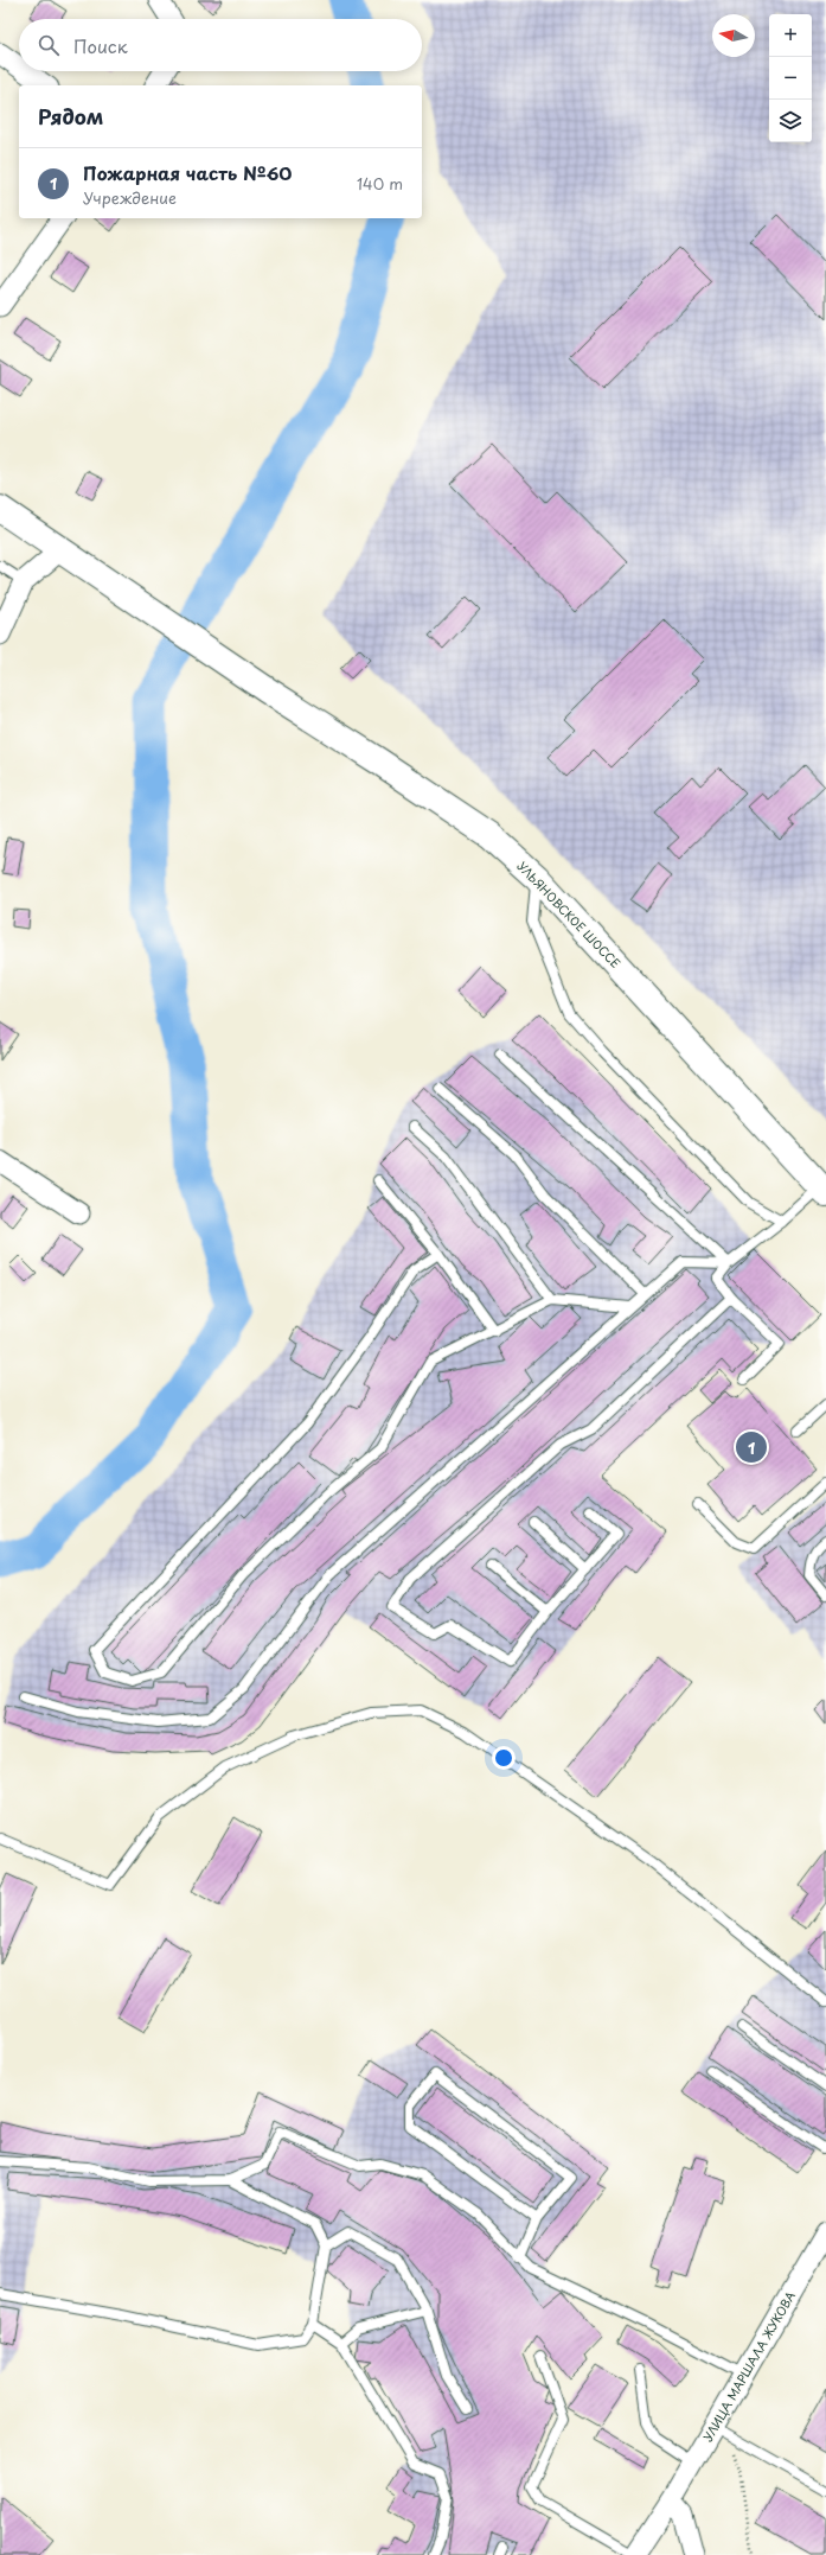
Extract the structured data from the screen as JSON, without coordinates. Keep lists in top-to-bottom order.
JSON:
{
  "streets": {
    "main road": ["УЛЬЯНОВСКОЕ ШОССЕ"],
    "street": ["УЛИЦА МАРШАЛА ЖУКОВА"]
  },
  "north": "left",
  "page": {
    "map_buttons": ["+", "−"],
    "search": "Поиск",
    "heading": "Рядом",
    "list": [
      {
        "mark": "1",
        "name": "Пожарная часть №60",
        "note": "Учреждение",
        "value": "140 m"
      }
    ],
    "pins": "1"
  }
}
